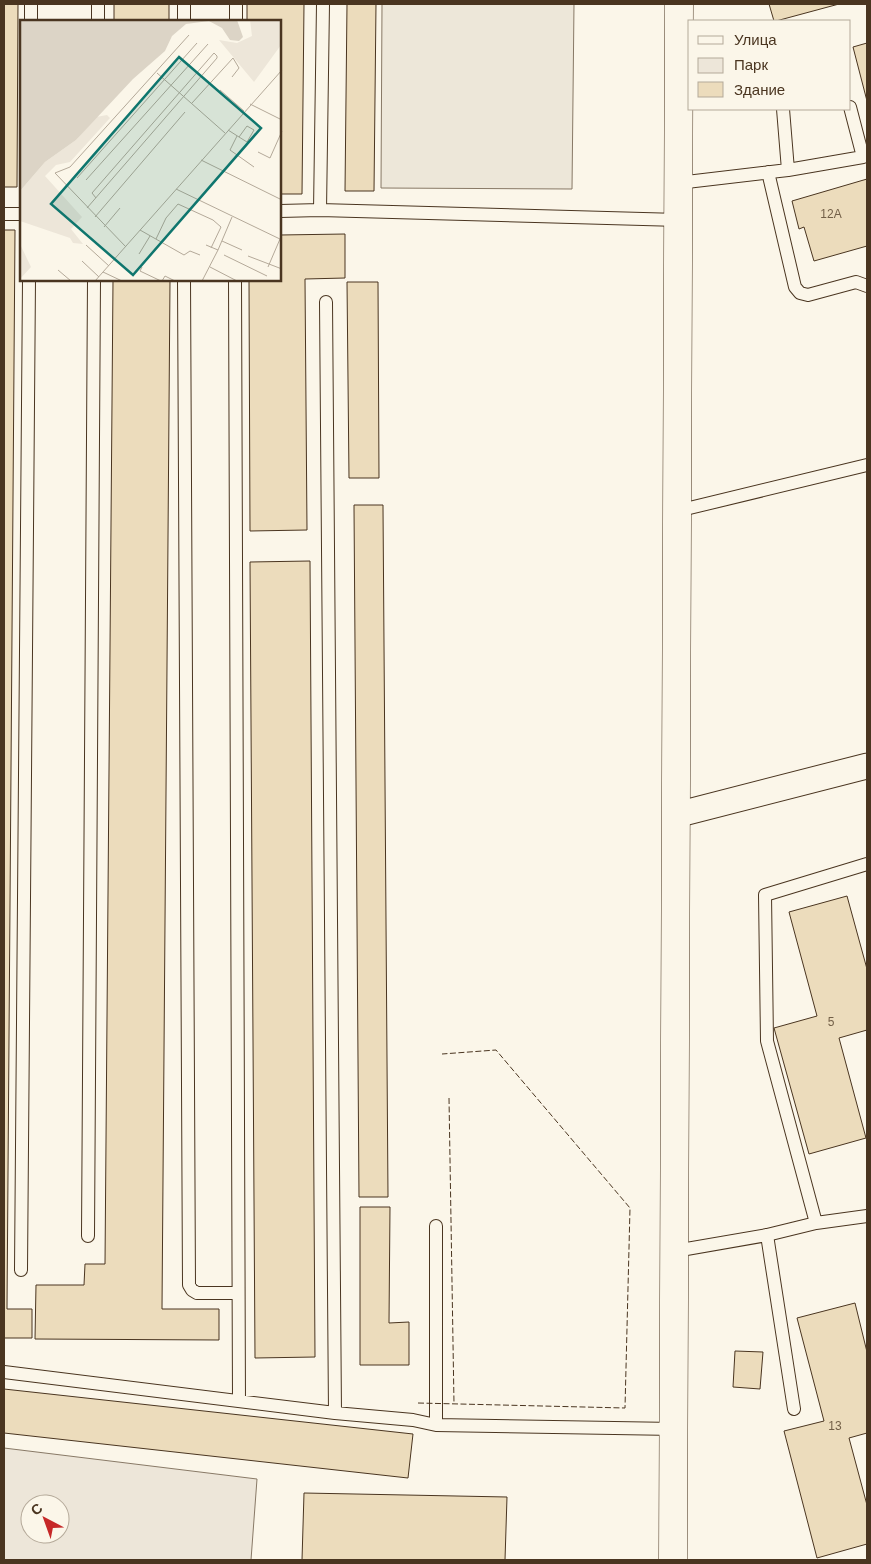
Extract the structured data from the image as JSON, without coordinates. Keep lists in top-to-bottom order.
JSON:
{
  "house_numbers": ["12А", "5", "13"],
  "legend": ["Улица", "Парк", "Здание"],
  "north": "top left"
}
